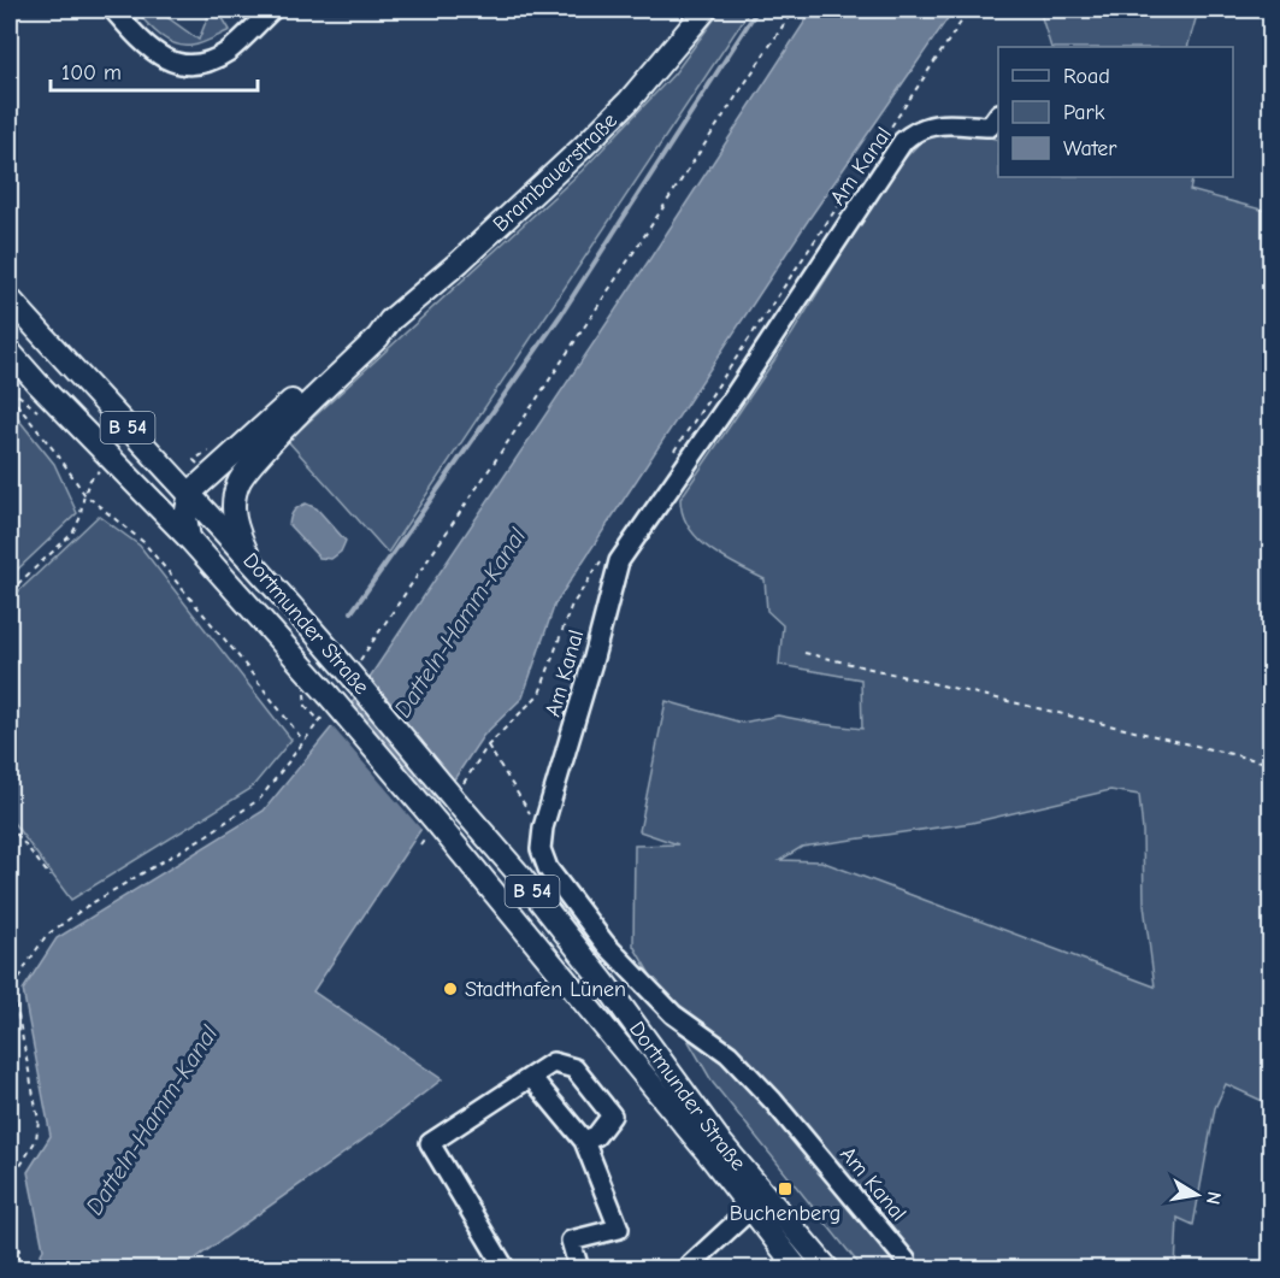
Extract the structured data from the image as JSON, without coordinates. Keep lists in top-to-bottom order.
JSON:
{
  "streets": {
    "main road": ["Brambauerstraße", "B 54", "Dortmunder Straße"],
    "street": ["Am Kanal"]
  },
  "crossings": [
    ["Brambauerstraße", "Dortmunder Straße"]
  ],
  "water": ["Datteln-Hamm-Kanal"],
  "places": {
    "other": ["Stadthafen Lünen"],
    "transit": ["Buchenberg"]
  },
  "legend": ["Road", "Park", "Water"],
  "scale_bar": "100 m",
  "north": "right"
}
